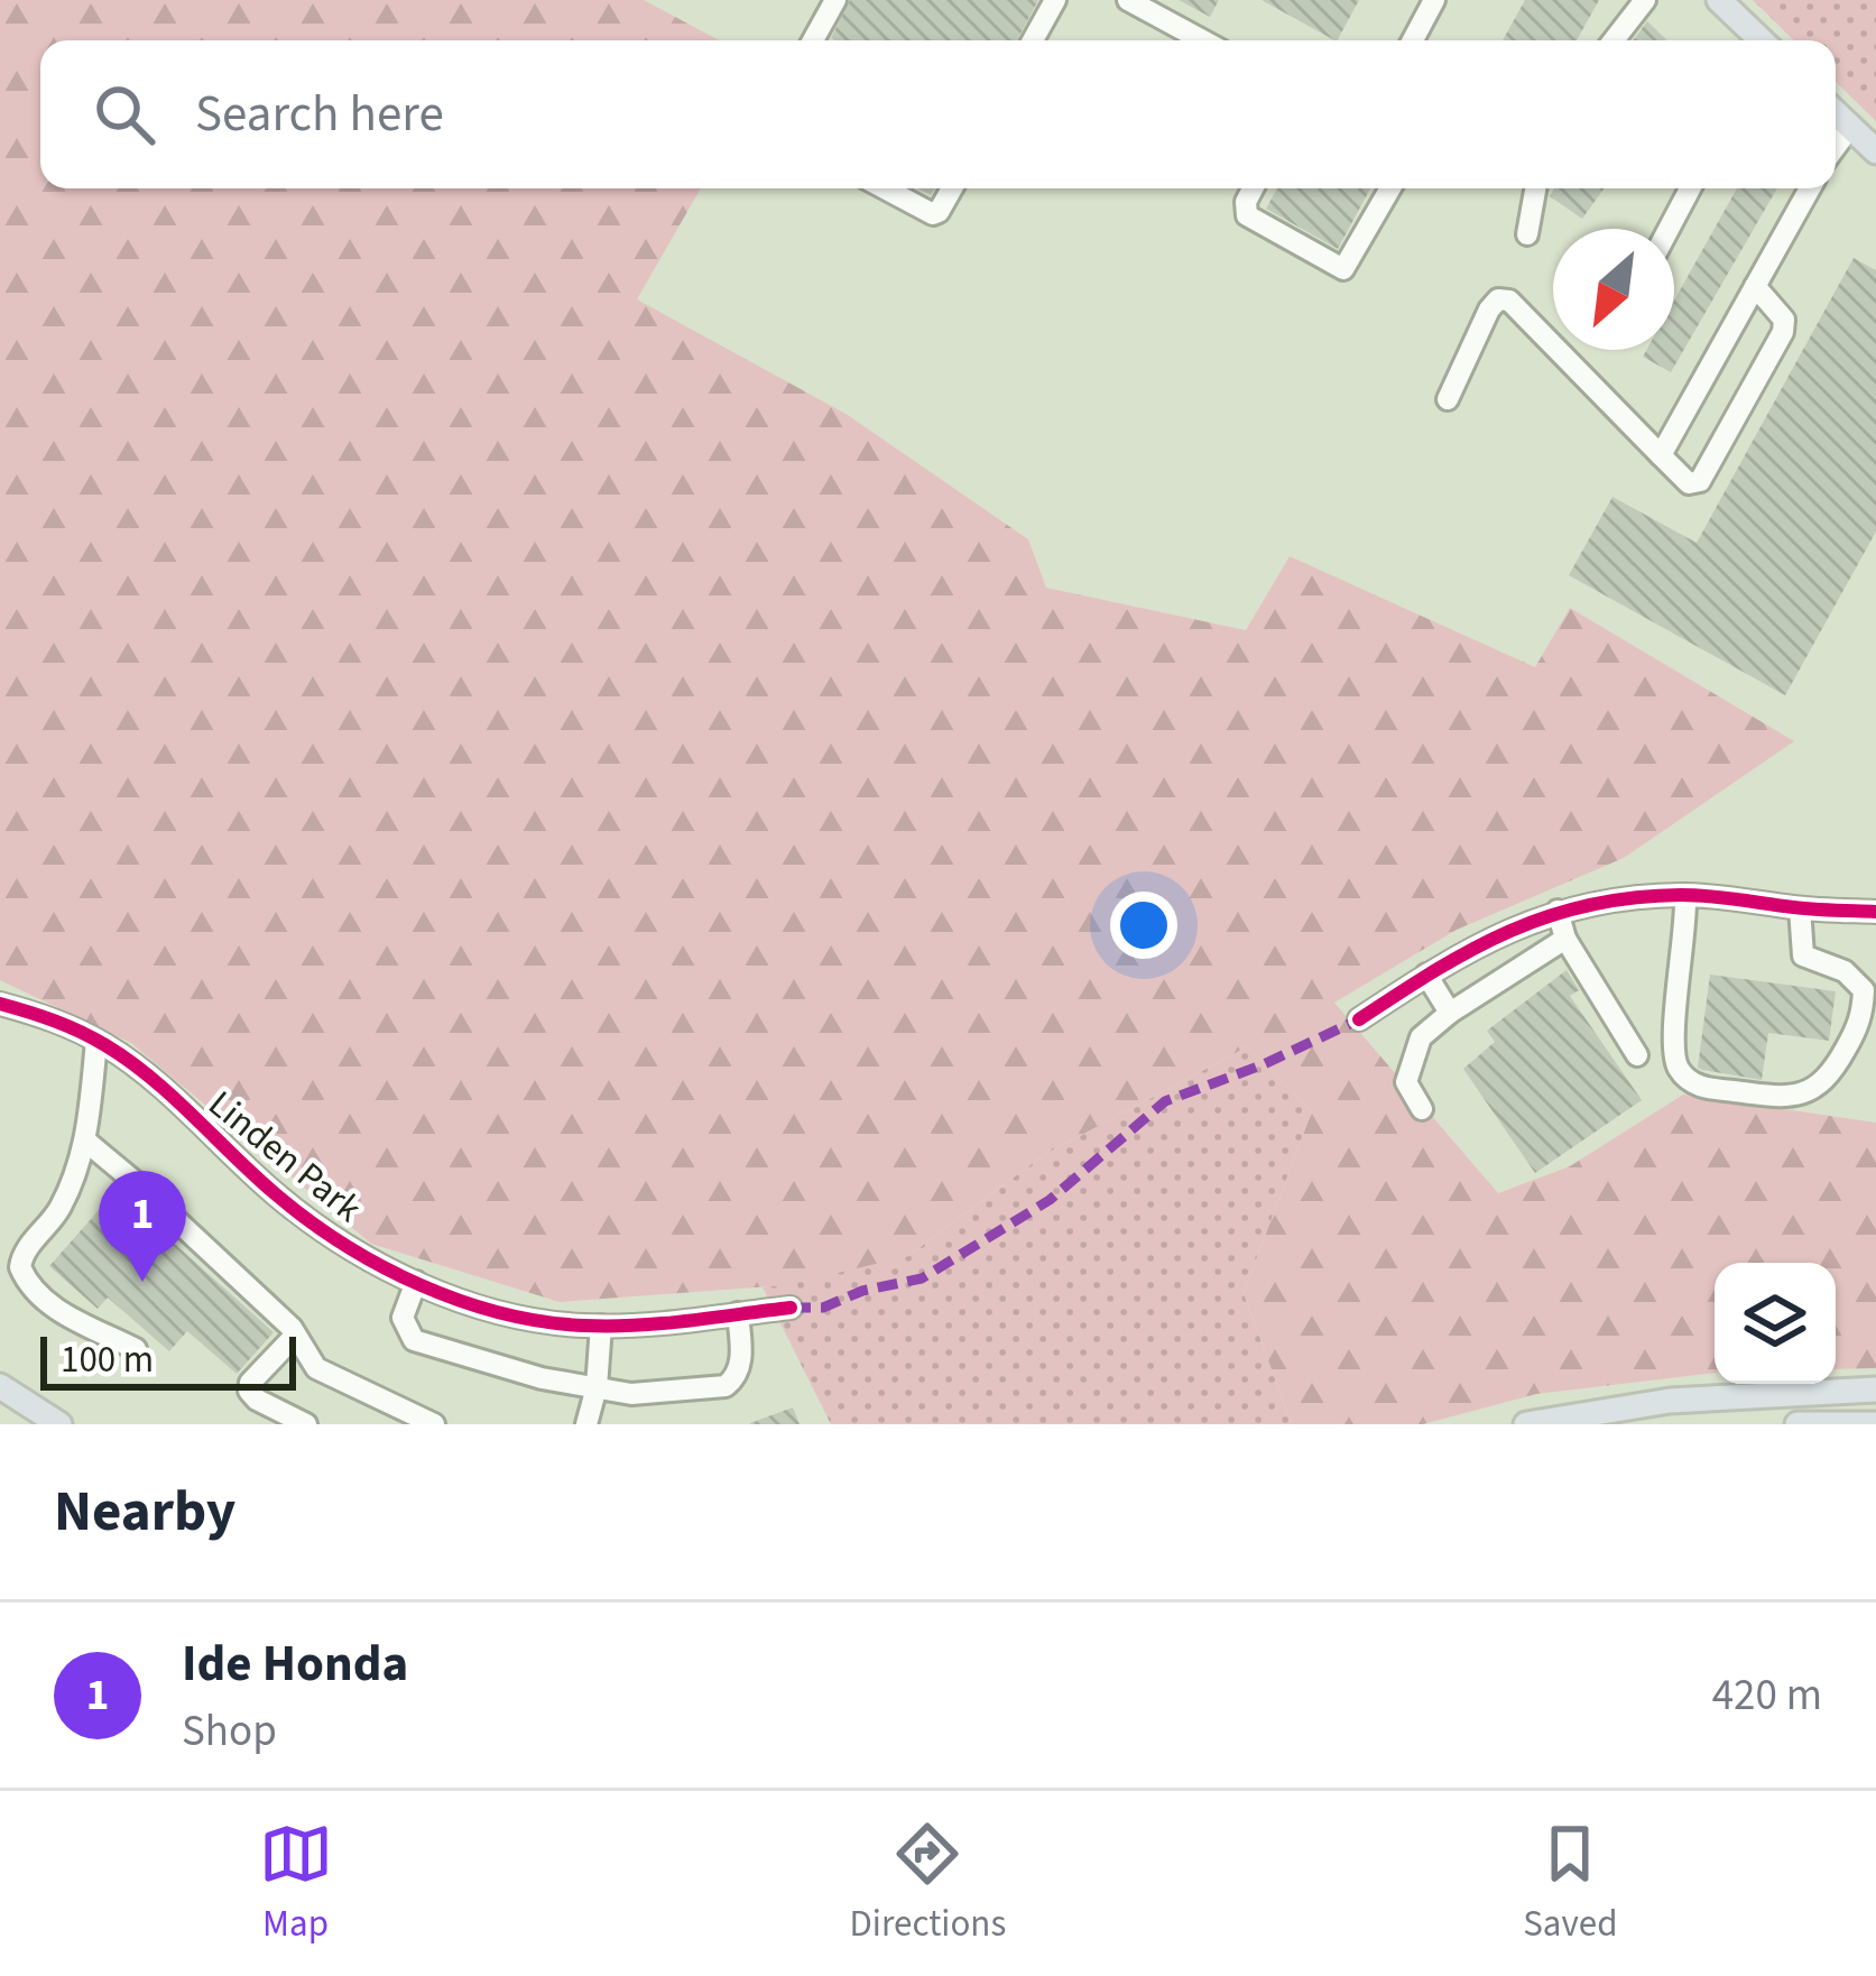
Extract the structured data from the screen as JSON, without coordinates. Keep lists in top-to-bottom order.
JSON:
{
  "streets": {
    "street": ["Linden Park"]
  },
  "scale_bar": "100 m",
  "north": "bottom left",
  "page": {
    "search": "Search here",
    "pins": "1",
    "scale": "100 m",
    "heading": "Nearby",
    "list": [
      {
        "mark": "1",
        "name": "Ide Honda",
        "note": "Shop",
        "value": "420 m"
      }
    ],
    "nav": ["Map", "Directions", "Saved"]
  }
}
